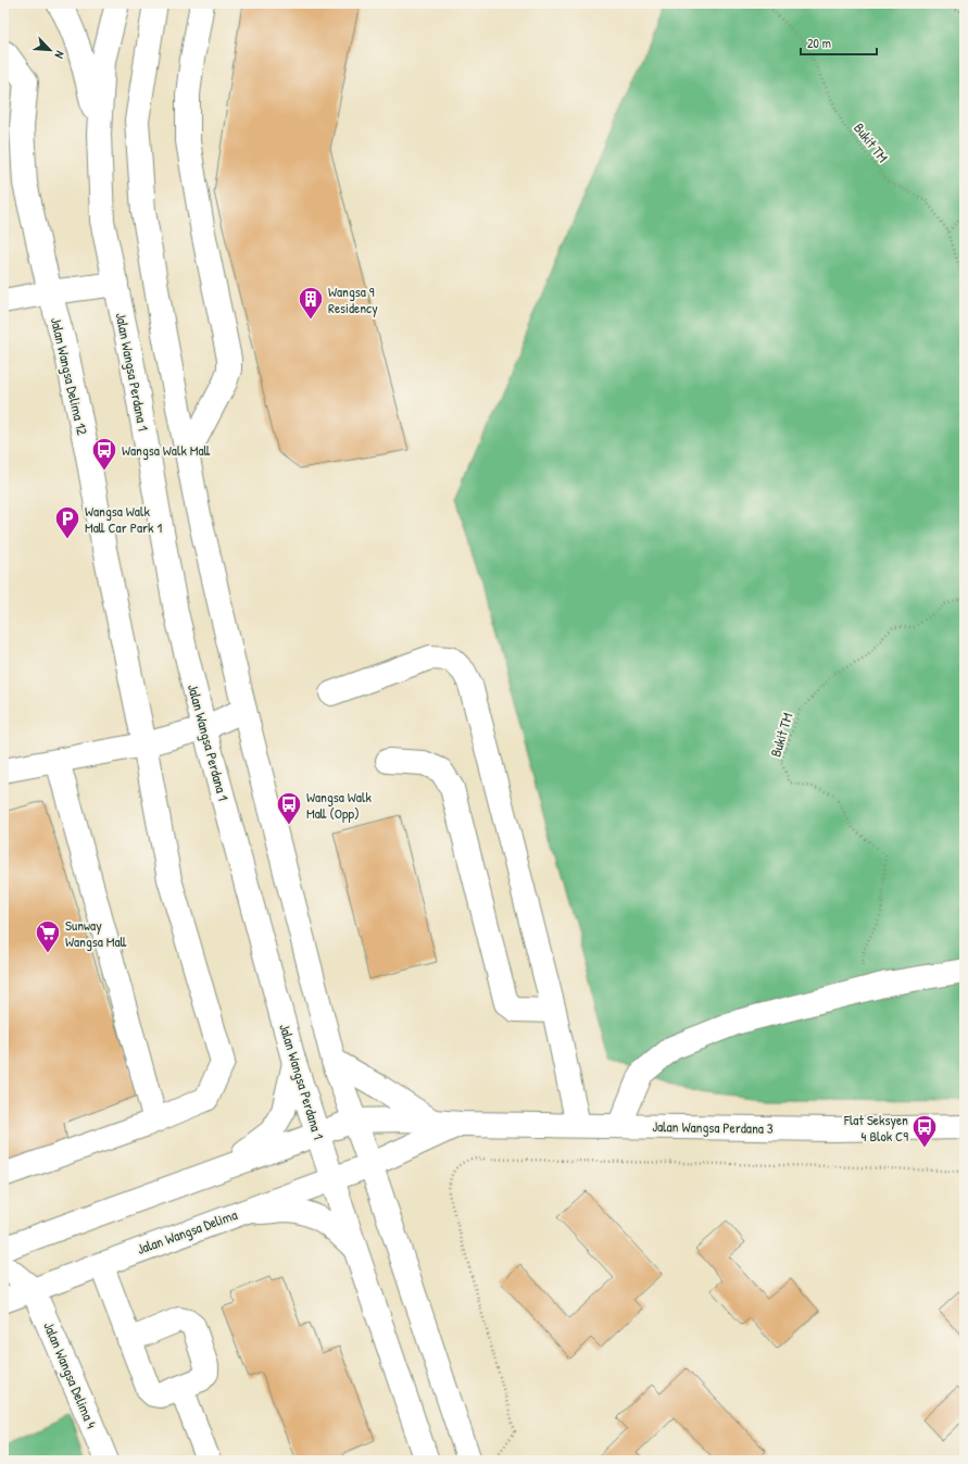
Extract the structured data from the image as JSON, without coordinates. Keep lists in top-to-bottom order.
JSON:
{
  "streets": {
    "street": [
      "Jalan Wangsa Perdana 1",
      "Jalan Wangsa Delima 12",
      "Jalan Wangsa Perdana 3",
      "Jalan Wangsa Delima",
      "Jalan Wangsa Delima 4"
    ],
    "path": ["Bukit TM"]
  },
  "crossings": [
    ["Jalan Wangsa Perdana 1", "Jalan Wangsa Delima"],
    ["Jalan Wangsa Perdana 3", "Jalan Wangsa Delima"],
    ["Jalan Wangsa Delima", "Jalan Wangsa Delima 4"]
  ],
  "places": {
    "building": ["Wangsa 9 Residency"],
    "bus stop": ["Wangsa Walk Mall", "Wangsa Walk Mall (Opp)", "Flat Seksyen 4 Blok C9"],
    "parking": ["Wangsa Walk Mall Car Park 1"],
    "supermarket": ["Sunway Wangsa Mall"]
  },
  "scale_bar": "20 m",
  "north": "bottom right"
}
